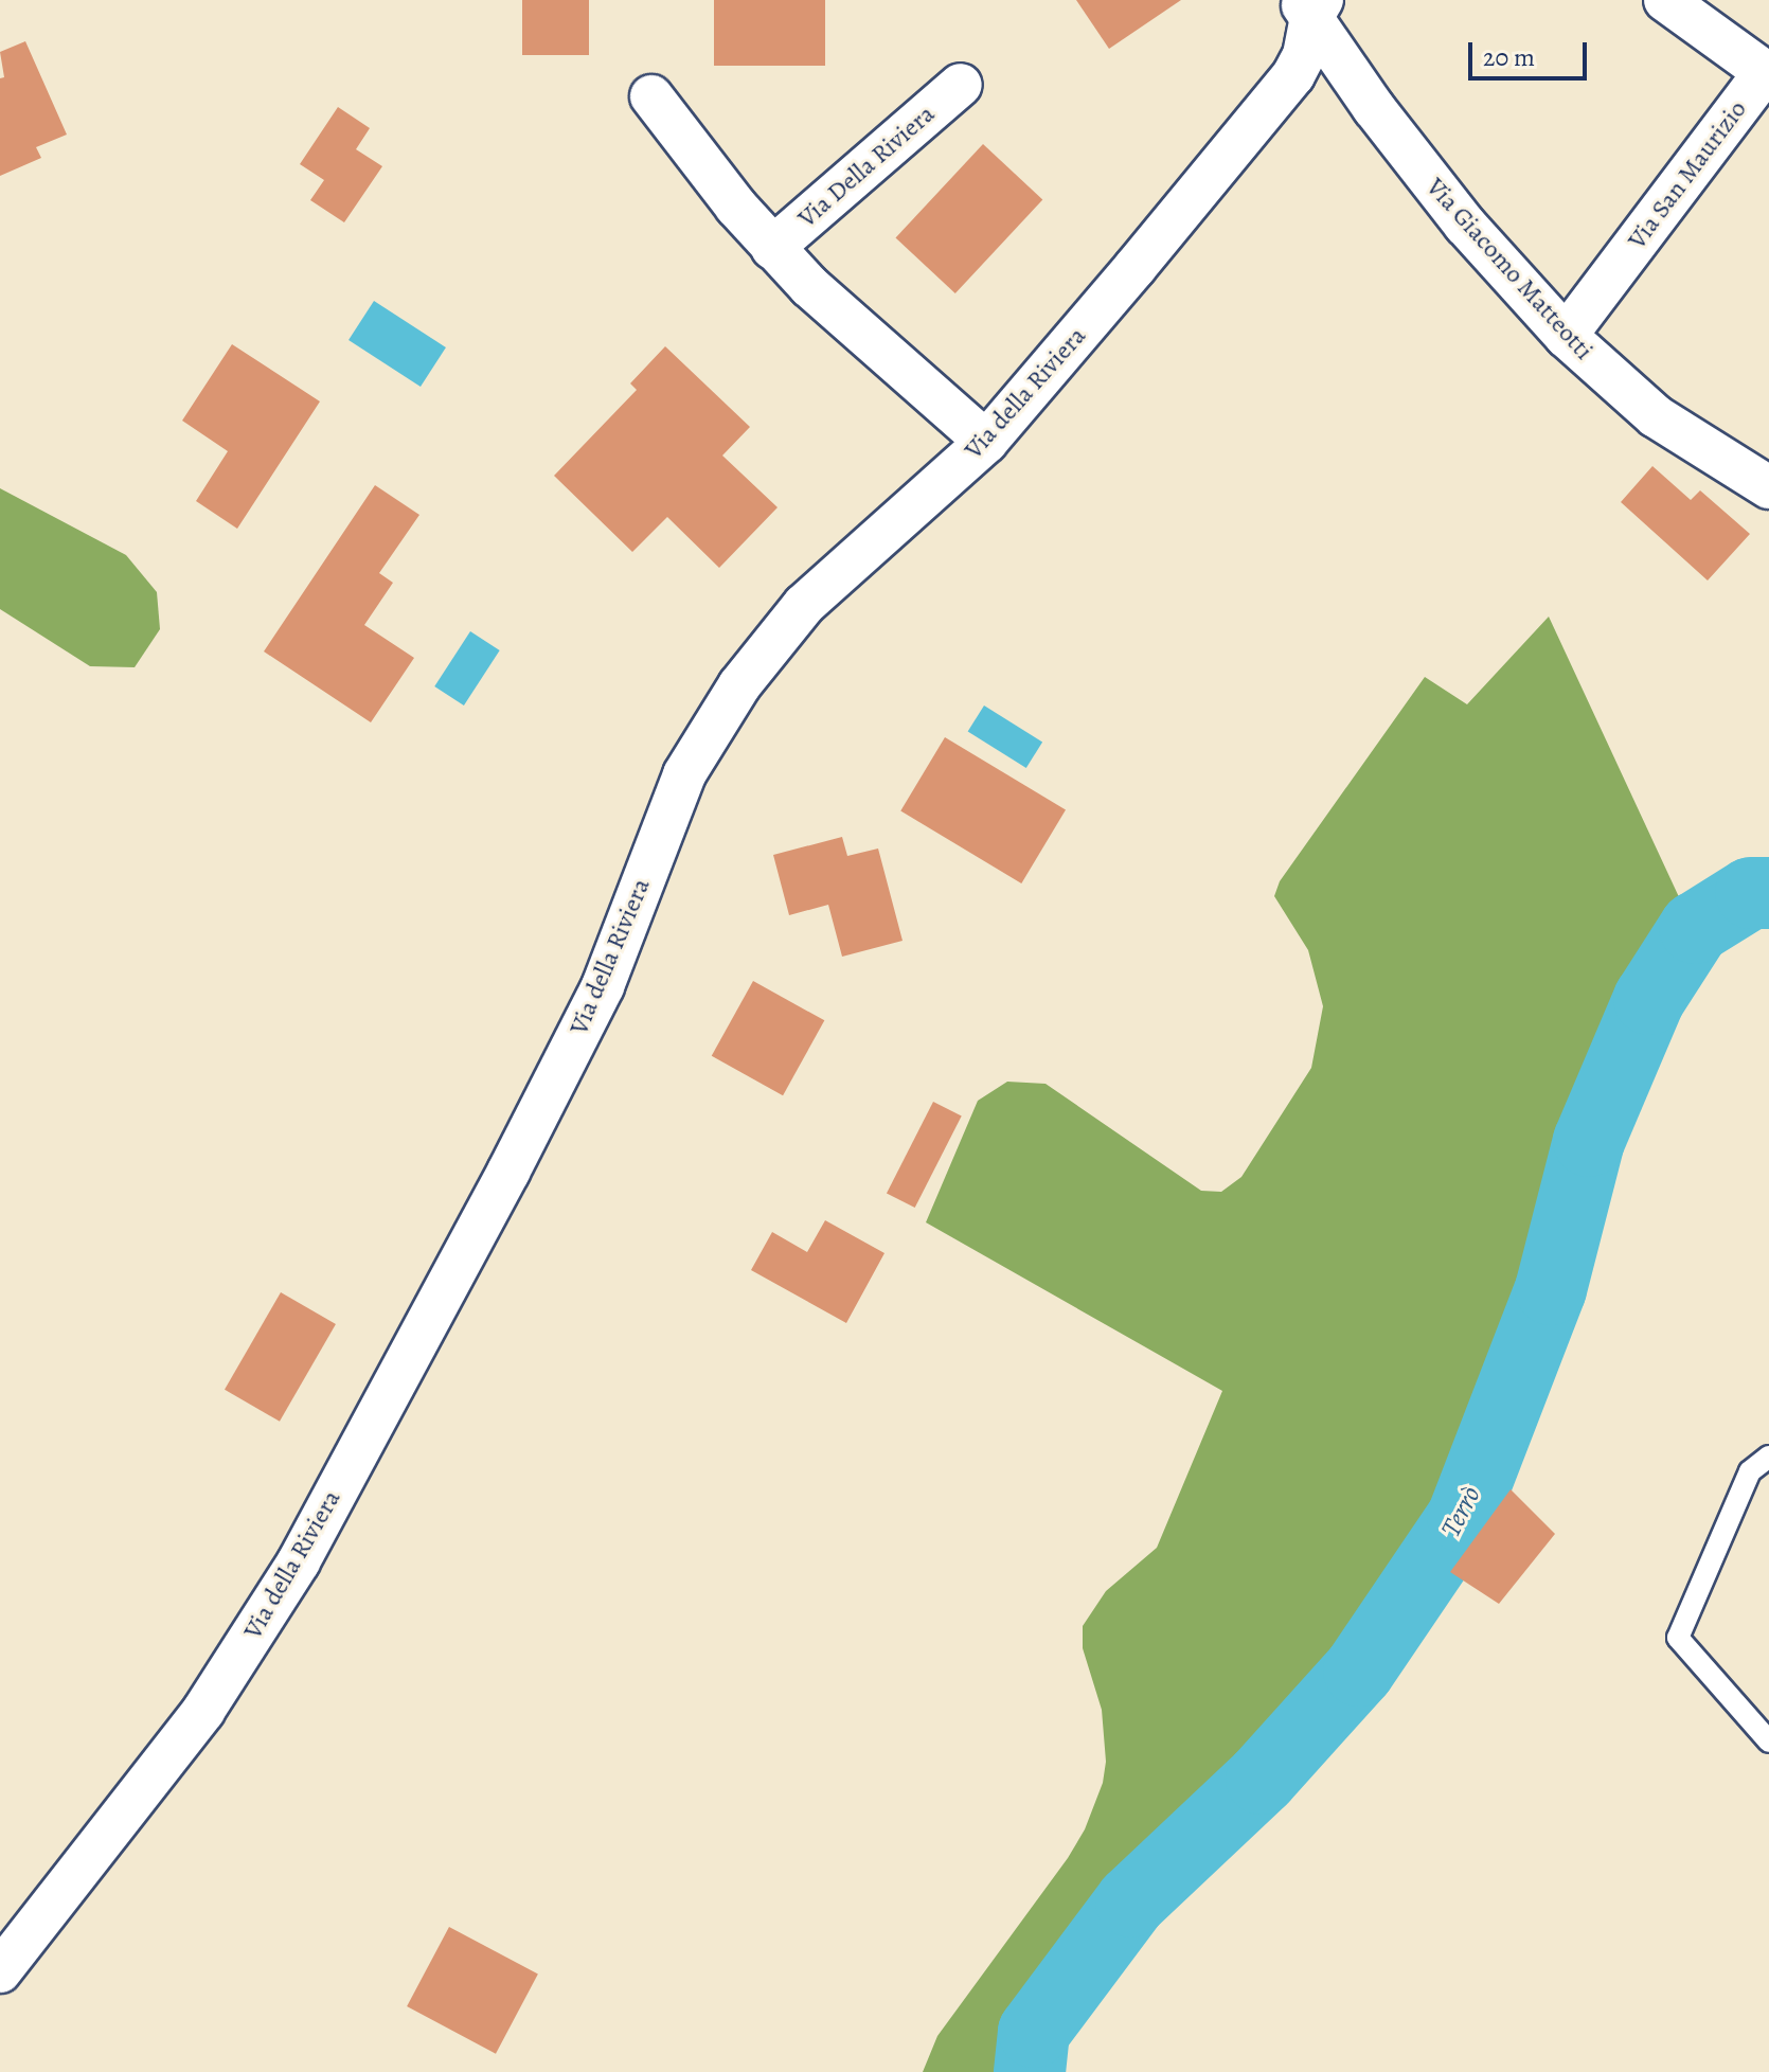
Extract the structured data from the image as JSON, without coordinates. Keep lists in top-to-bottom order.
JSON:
{
  "streets": {
    "street": [
      "Via Della Riviera",
      "Via San Maurizio",
      "Via Giacomo Matteotti",
      "Via della Riviera"
    ]
  },
  "crossings": [
    ["Via San Maurizio", "Via Giacomo Matteotti"],
    ["Via Giacomo Matteotti", "Via della Riviera"]
  ],
  "water": ["Terrò"],
  "scale_bar": "20 m"
}
